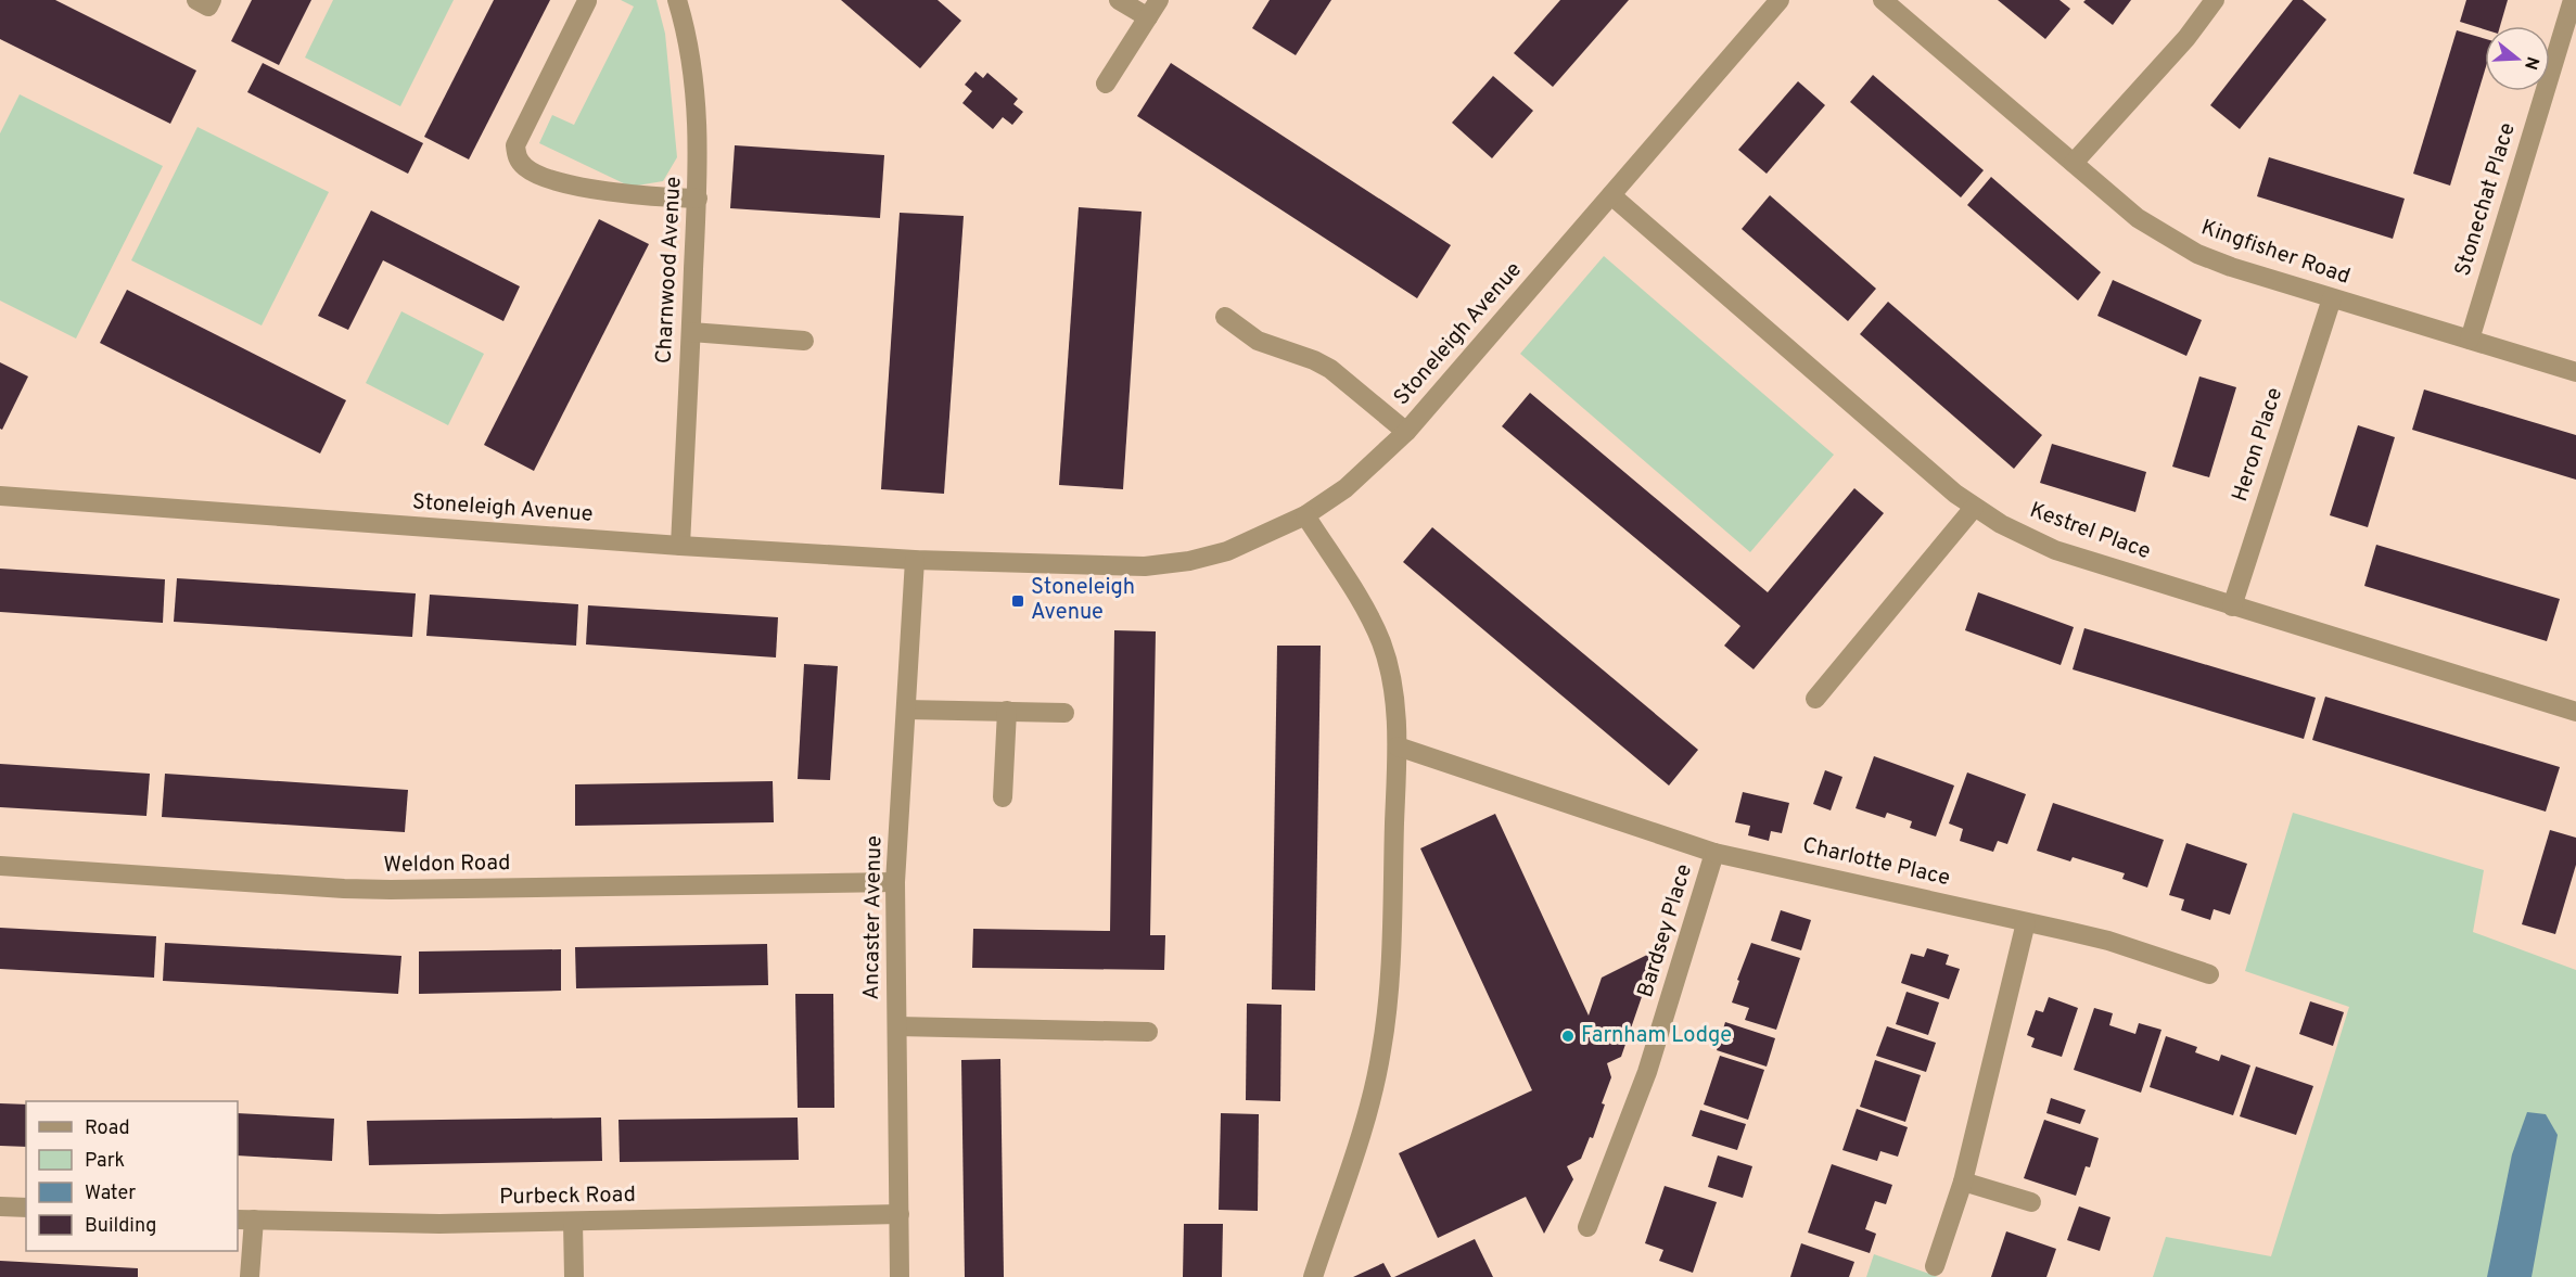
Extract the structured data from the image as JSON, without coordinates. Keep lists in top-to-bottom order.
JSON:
{
  "streets": {
    "street": [
      "Stonechat Place",
      "Kingfisher Road",
      "Charnwood Avenue",
      "Stoneleigh Avenue",
      "Heron Place",
      "Kestrel Place",
      "Charlotte Place",
      "Weldon Road",
      "Ancaster Avenue",
      "Bardsey Place",
      "Purbeck Road"
    ]
  },
  "crossings": [
    ["Stonechat Place", "Kingfisher Road"],
    ["Kingfisher Road", "Heron Place"],
    ["Charnwood Avenue", "Stoneleigh Avenue"],
    ["Stoneleigh Avenue", "Kestrel Place"],
    ["Stoneleigh Avenue", "Ancaster Avenue"],
    ["Heron Place", "Kestrel Place"],
    ["Charlotte Place", "Bardsey Place"],
    ["Weldon Road", "Ancaster Avenue"],
    ["Ancaster Avenue", "Purbeck Road"]
  ],
  "places": {
    "transit": ["Stoneleigh Avenue"],
    "other": ["Farnham Lodge"]
  },
  "legend": [
    "Road",
    "Park",
    "Water",
    "Building"
  ],
  "north": "right"
}
